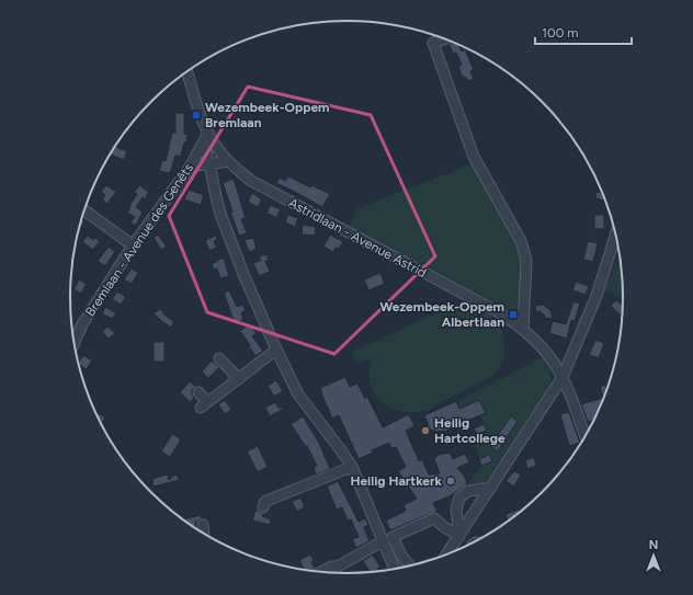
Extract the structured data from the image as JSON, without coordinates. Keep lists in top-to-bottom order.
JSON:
{
  "streets": {
    "street": ["Astridlaan - Avenue Astrid", "Bremlaan - Avenue des Genêts"]
  },
  "crossings": [
    ["Astridlaan - Avenue Astrid", "Bremlaan - Avenue des Genêts"]
  ],
  "places": {
    "transit": ["Wezembeek-Oppem Bremlaan", "Wezembeek-Oppem Albertlaan"],
    "other": ["Heilig Hartcollege", "Heilig Hartkerk"]
  },
  "scale_bar": "100 m",
  "north": "top"
}
